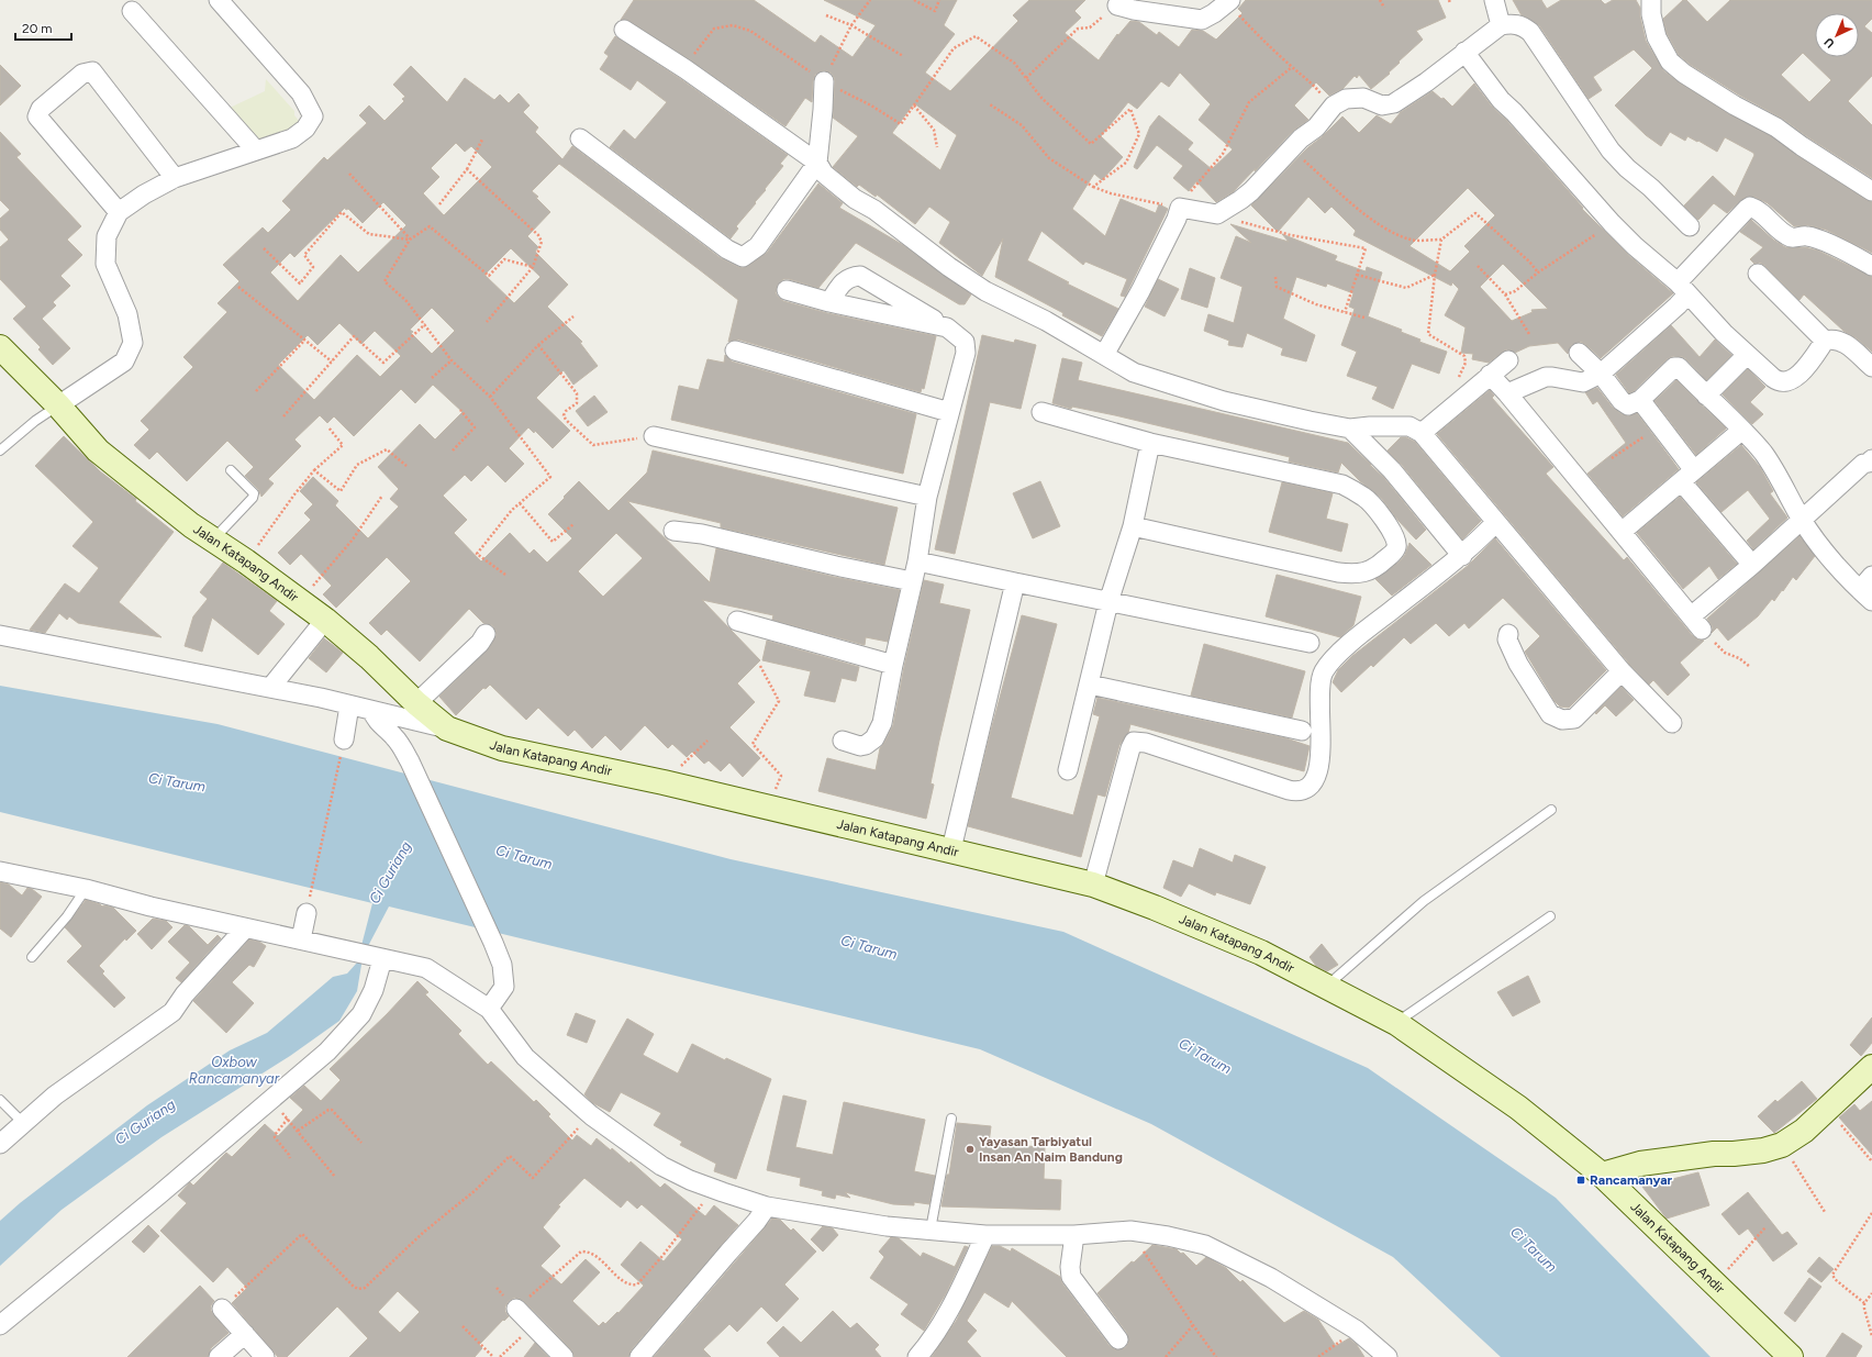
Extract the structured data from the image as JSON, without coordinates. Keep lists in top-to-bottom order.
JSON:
{
  "streets": {
    "street": ["Jalan Katapang Andir"]
  },
  "water": ["Ci Tarum", "Ci Guriang", "Oxbow Rancamanyar"],
  "places": {
    "other": ["Yayasan Tarbiyatul Insan An Naim Bandung"],
    "transit": ["Rancamanyar"]
  },
  "scale_bar": "20 m",
  "north": "bottom left"
}
